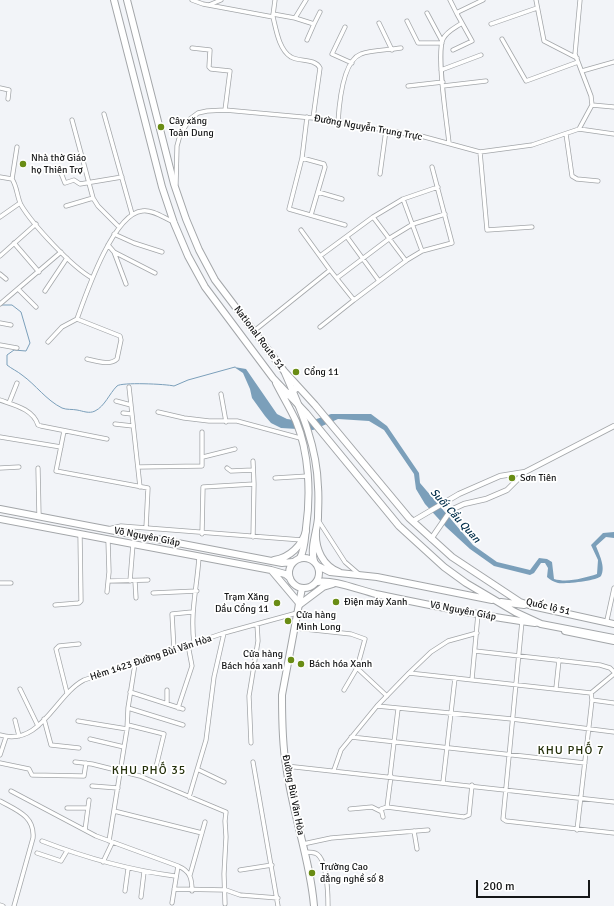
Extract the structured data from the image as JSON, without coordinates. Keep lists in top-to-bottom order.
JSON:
{
  "streets": {
    "main road": [
      "National Route 51",
      "Võ Nguyên Giáp",
      "Quốc lộ 51",
      "Đường Bùi Văn Hòa"
    ],
    "street": ["Đường Nguyễn Trung Trực", "Hẻm 1423 Đường Bùi Văn Hòa"]
  },
  "crossings": [
    ["Đường Nguyễn Trung Trực", "National Route 51"],
    ["National Route 51", "Võ Nguyên Giáp"],
    ["National Route 51", "Quốc lộ 51"],
    ["Võ Nguyên Giáp", "Quốc lộ 51"],
    ["Võ Nguyên Giáp", "Đường Bùi Văn Hòa"],
    ["Hẻm 1423 Đường Bùi Văn Hòa", "Đường Bùi Văn Hòa"]
  ],
  "districts": ["KHU PHỐ 7", "KHU PHỐ 35"],
  "water": ["Suối Cầu Quan"],
  "places": [
    "Cây xăng Toàn Dung",
    "Nhà thờ Giáo họ Thiên Trợ",
    "Cổng 11",
    "Sơn Tiên",
    "Điện máy Xanh",
    "Trạm Xăng Dầu Cổng 11",
    "Cửa hàng Minh Long",
    "Cửa hàng Bách hóa xanh",
    "Bách hóa Xanh",
    "Trường Cao đẳng nghề số 8"
  ],
  "scale_bar": "200 m"
}
